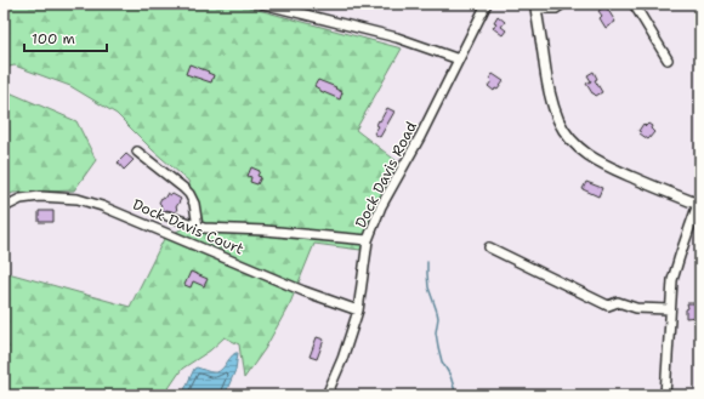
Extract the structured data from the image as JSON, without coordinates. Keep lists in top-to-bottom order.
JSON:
{
  "streets": {
    "street": ["Dock Davis Road", "Dock Davis Court"]
  },
  "crossings": [
    ["Dock Davis Road", "Dock Davis Court"]
  ],
  "scale_bar": "100 m"
}
